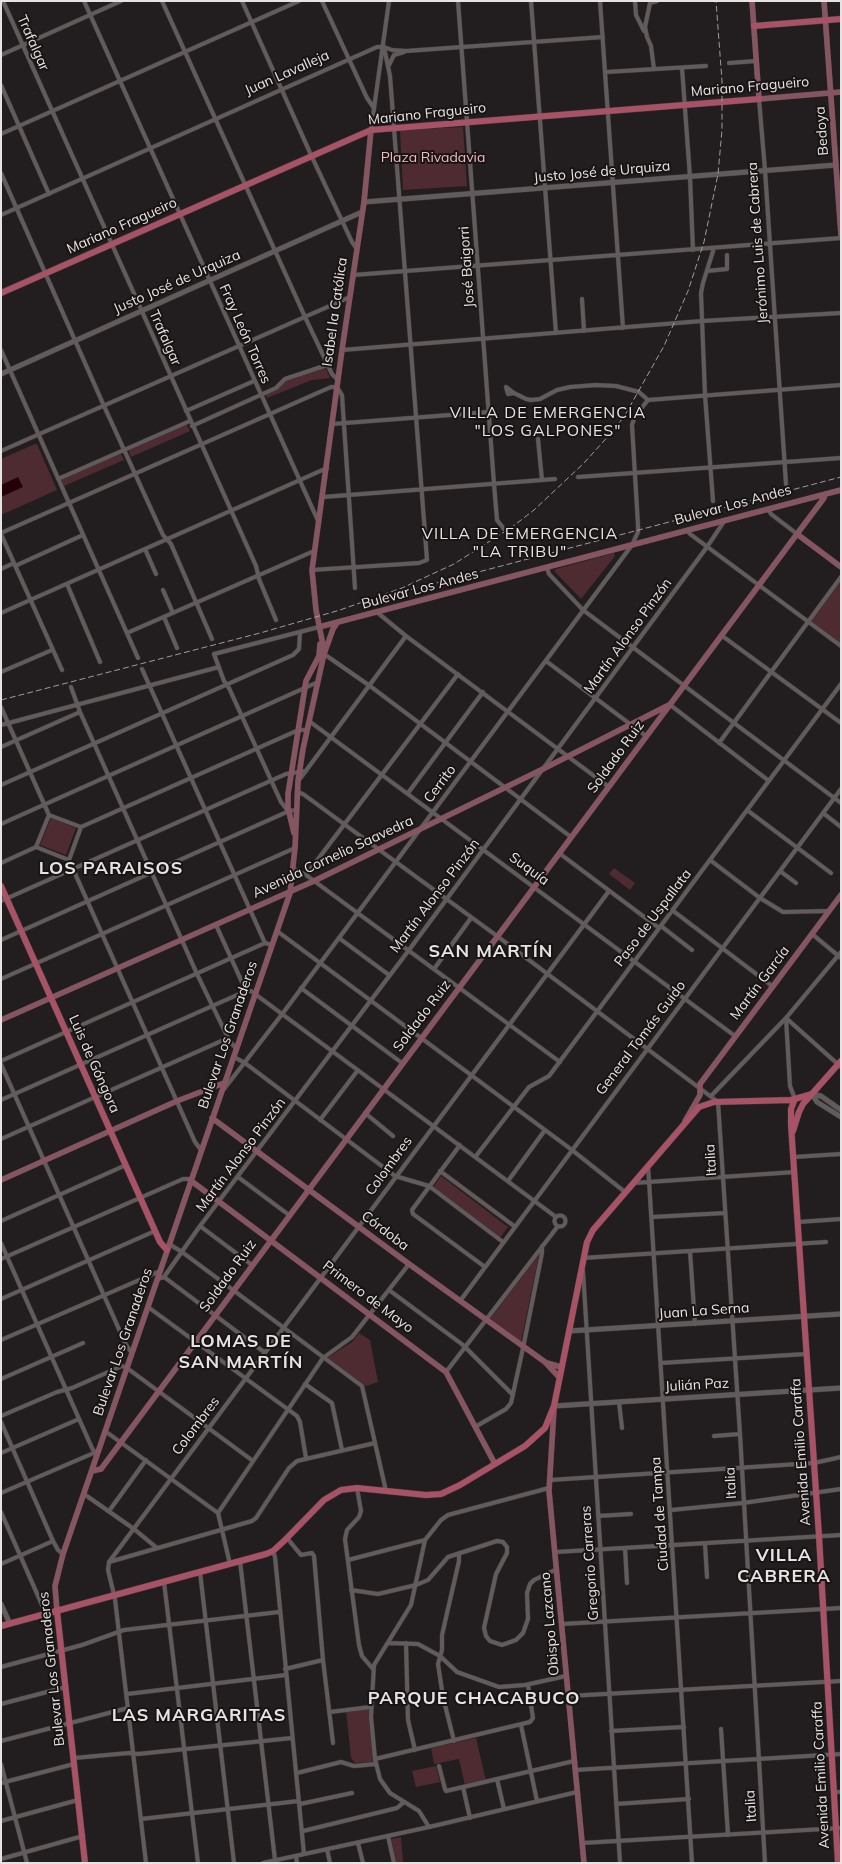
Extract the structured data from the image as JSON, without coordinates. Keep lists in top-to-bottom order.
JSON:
{
  "streets": {
    "main road": [
      "Mariano Fragueiro",
      "Bedoya",
      "Jerónimo Luis de Cabrera",
      "Isabel la Católica",
      "Bulevar Los Andes",
      "Soldado Ruiz",
      "Avenida Cornelio Saavedra",
      "Martín García",
      "Bulevar Los Granaderos",
      "Luis de Góngora",
      "Córdoba",
      "Primero de Mayo",
      "Avenida Emilio Caraffa",
      "Obispo Lazcano"
    ],
    "street": [
      "Trafalgar",
      "Juan Lavalleja",
      "Justo José de Urquiza",
      "José Baigorri",
      "Fray León Torres",
      "Martín Alonso Pinzón",
      "Cerrito",
      "Suquía",
      "Paso de Uspallata",
      "General Tomás Guido",
      "Italia",
      "Colombres",
      "Juan La Serna",
      "Julián Paz",
      "Ciudad de Tampa",
      "Gregorio Carreras"
    ]
  },
  "crossings": [
    ["Trafalgar", "Juan Lavalleja"],
    ["Trafalgar", "Mariano Fragueiro"],
    ["Trafalgar", "Justo José de Urquiza"],
    ["Juan Lavalleja", "José Baigorri"],
    ["Juan Lavalleja", "Isabel la Católica"],
    ["Juan Lavalleja", "Fray León Torres"],
    ["Mariano Fragueiro", "Bedoya"],
    ["Mariano Fragueiro", "Jerónimo Luis de Cabrera"],
    ["Mariano Fragueiro", "José Baigorri"],
    ["Mariano Fragueiro", "Isabel la Católica"],
    ["Mariano Fragueiro", "Fray León Torres"],
    ["Bedoya", "Justo José de Urquiza"],
    ["Justo José de Urquiza", "Jerónimo Luis de Cabrera"],
    ["Justo José de Urquiza", "José Baigorri"],
    ["Justo José de Urquiza", "Isabel la Católica"],
    ["Justo José de Urquiza", "Fray León Torres"],
    ["Isabel la Católica", "Fray León Torres"],
    ["Isabel la Católica", "Bulevar Los Andes"],
    ["Isabel la Católica", "Bulevar Los Granaderos"],
    ["Bulevar Los Andes", "Martín Alonso Pinzón"],
    ["Bulevar Los Andes", "Soldado Ruiz"],
    ["Bulevar Los Andes", "Cerrito"],
    ["Bulevar Los Andes", "Bulevar Los Granaderos"],
    ["Martín Alonso Pinzón", "Avenida Cornelio Saavedra"],
    ["Martín Alonso Pinzón", "Suquía"],
    ["Martín Alonso Pinzón", "Bulevar Los Granaderos"],
    ["Martín Alonso Pinzón", "Córdoba"],
    ["Martín Alonso Pinzón", "Primero de Mayo"],
    ["Soldado Ruiz", "Avenida Cornelio Saavedra"],
    ["Soldado Ruiz", "Suquía"],
    ["Soldado Ruiz", "Bulevar Los Granaderos"],
    ["Soldado Ruiz", "Córdoba"],
    ["Soldado Ruiz", "Primero de Mayo"],
    ["Cerrito", "Avenida Cornelio Saavedra"],
    ["Cerrito", "Suquía"],
    ["Cerrito", "Bulevar Los Granaderos"],
    ["Avenida Cornelio Saavedra", "Suquía"],
    ["Avenida Cornelio Saavedra", "Bulevar Los Granaderos"],
    ["Avenida Cornelio Saavedra", "Luis de Góngora"],
    ["Suquía", "Paso de Uspallata"],
    ["Suquía", "Martín García"],
    ["Suquía", "Bulevar Los Granaderos"],
    ["Suquía", "General Tomás Guido"],
    ["Suquía", "Colombres"],
    ["Bulevar Los Granaderos", "Luis de Góngora"],
    ["Bulevar Los Granaderos", "Córdoba"],
    ["Bulevar Los Granaderos", "Primero de Mayo"],
    ["General Tomás Guido", "Córdoba"],
    ["Italia", "Juan La Serna"],
    ["Italia", "Julián Paz"],
    ["Colombres", "Córdoba"],
    ["Colombres", "Primero de Mayo"],
    ["Juan La Serna", "Avenida Emilio Caraffa"],
    ["Juan La Serna", "Ciudad de Tampa"],
    ["Juan La Serna", "Gregorio Carreras"],
    ["Julián Paz", "Avenida Emilio Caraffa"],
    ["Julián Paz", "Ciudad de Tampa"],
    ["Julián Paz", "Gregorio Carreras"],
    ["Julián Paz", "Obispo Lazcano"]
  ],
  "districts": [
    "VILLA DE EMERGENCIA \"LOS GALPONES\"",
    "VILLA DE EMERGENCIA \"LA TRIBU\"",
    "LOS PARAISOS",
    "SAN MARTÍN",
    "LOMAS DE SAN MARTÍN",
    "VILLA CABRERA",
    "PARQUE CHACABUCO",
    "LAS MARGARITAS"
  ],
  "parks": ["Plaza Rivadavia"]
}
